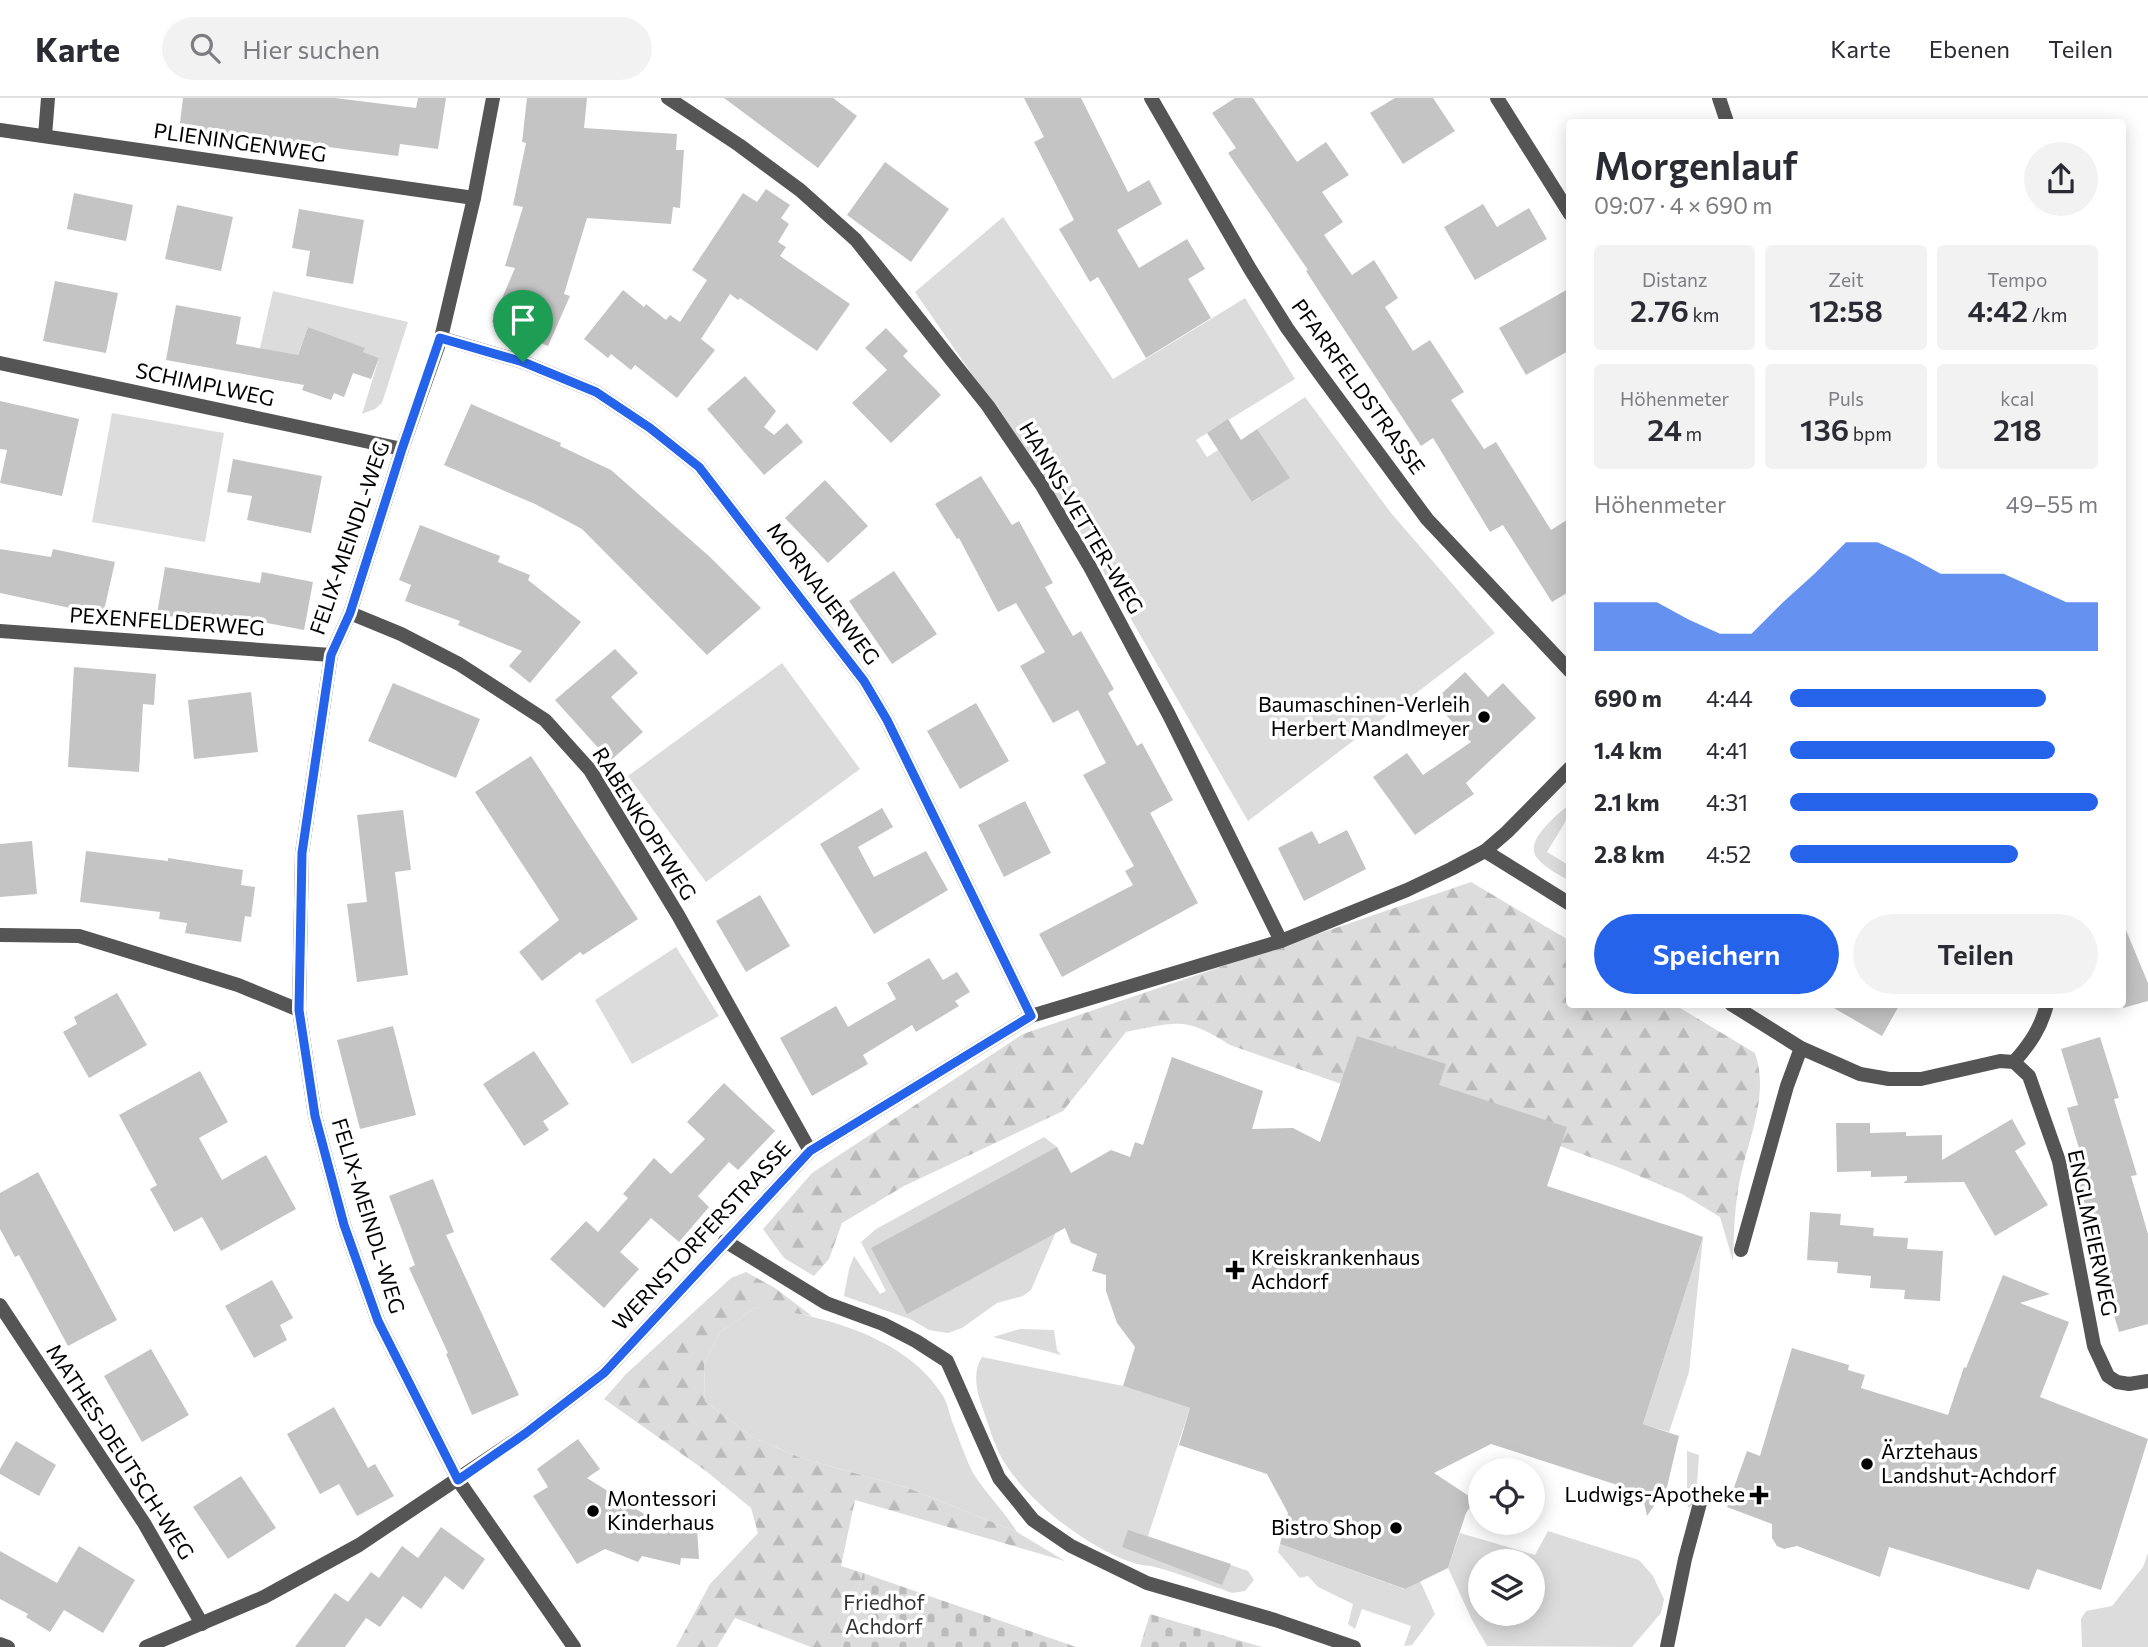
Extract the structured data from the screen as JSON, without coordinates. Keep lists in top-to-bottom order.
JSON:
{
  "streets": {
    "street": [
      "PLIENINGENWEG",
      "SCHIMPLWEG",
      "PFARRFELDSTRASSE",
      "HANNS-VETTER-WEG",
      "FELIX-MEINDL-WEG",
      "MORNAUERWEG",
      "PEXENFELDERWEG",
      "RABENKOPFWEG",
      "ENGLMEIERWEG",
      "WERNSTORFERSTRASSE",
      "MATHES-DEUTSCH-WEG"
    ]
  },
  "crossings": [
    ["PLIENINGENWEG", "FELIX-MEINDL-WEG"],
    ["SCHIMPLWEG", "FELIX-MEINDL-WEG"],
    ["HANNS-VETTER-WEG", "WERNSTORFERSTRASSE"],
    ["FELIX-MEINDL-WEG", "MORNAUERWEG"],
    ["FELIX-MEINDL-WEG", "PEXENFELDERWEG"],
    ["FELIX-MEINDL-WEG", "RABENKOPFWEG"],
    ["FELIX-MEINDL-WEG", "WERNSTORFERSTRASSE"],
    ["MORNAUERWEG", "WERNSTORFERSTRASSE"],
    ["RABENKOPFWEG", "WERNSTORFERSTRASSE"],
    ["WERNSTORFERSTRASSE", "MATHES-DEUTSCH-WEG"]
  ],
  "parks": ["Friedhof Achdorf"],
  "places": {
    "other": [
      "Baumaschinen-Verleih Herbert Mandlmeyer",
      "Ärztehaus Landshut-Achdorf",
      "Montessori Kinderhaus",
      "Bistro Shop"
    ],
    "health": ["Kreiskrankenhaus Achdorf", "Ludwigs-Apotheke"]
  },
  "page": {
    "header": "Karte",
    "search": "Hier suchen",
    "nav": ["Karte", "Ebenen", "Teilen"],
    "heading": ["Morgenlauf", "09:07 · 4 × 690 m"],
    "stats": [
      ["Distanz", "2.76 km"],
      ["Zeit", "12:58"],
      ["Tempo", "4:42 /km"],
      ["Höhenmeter", "24 m"],
      ["Puls", "136 bpm"],
      ["kcal", "218"]
    ],
    "chart": ["Höhenmeter", "49–55 m"],
    "list": [
      {
        "name": "690 m",
        "note": "4:44"
      },
      {
        "name": "1.4 km",
        "note": "4:41"
      },
      {
        "name": "2.1 km",
        "note": "4:31"
      },
      {
        "name": "2.8 km",
        "note": "4:52"
      }
    ],
    "buttons": ["Speichern", "Teilen"]
  }
}
